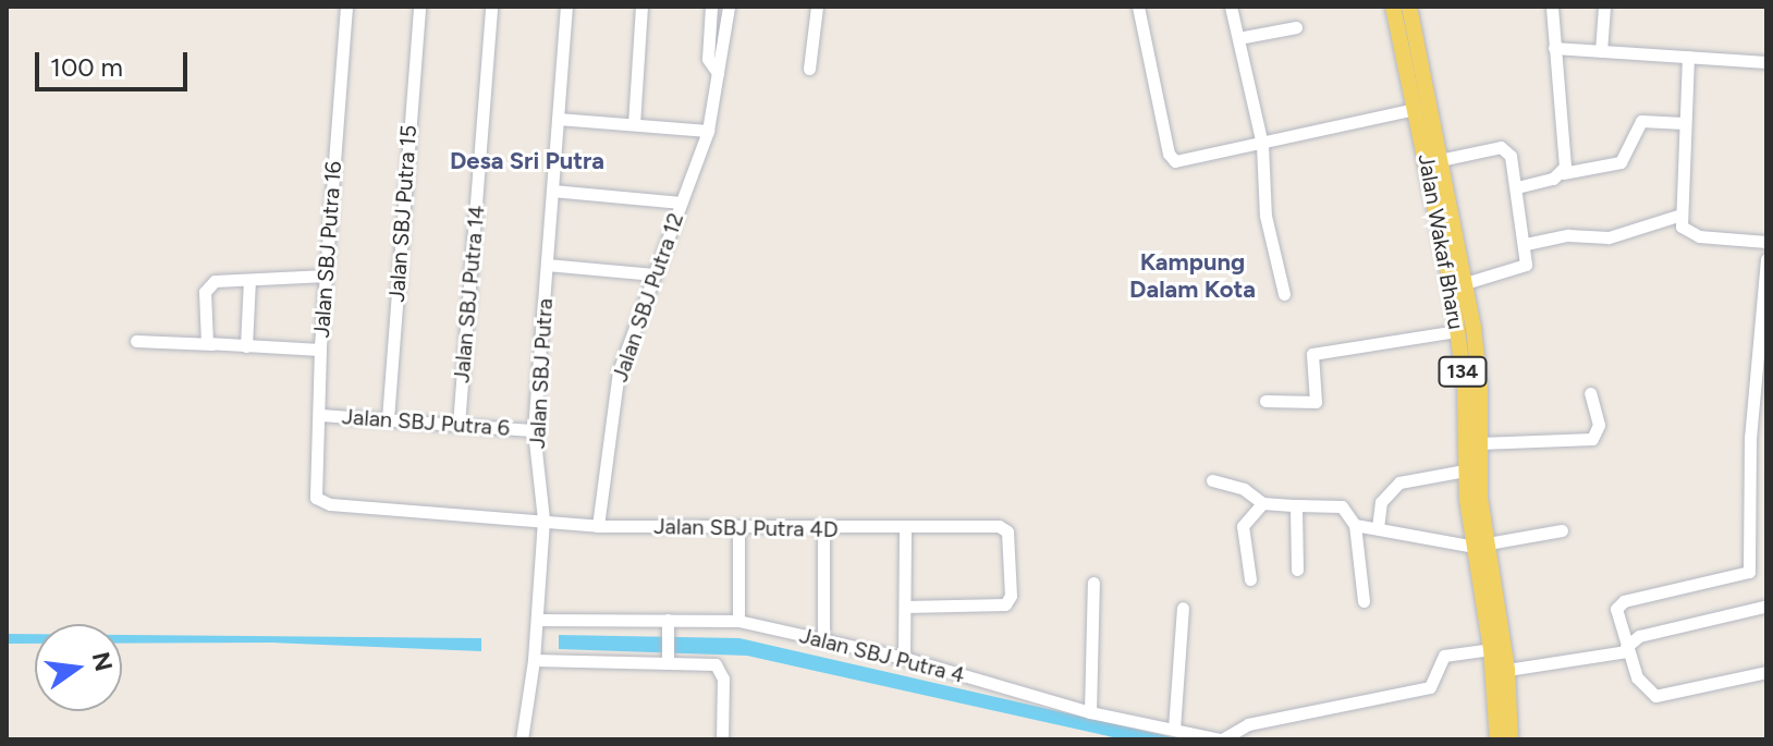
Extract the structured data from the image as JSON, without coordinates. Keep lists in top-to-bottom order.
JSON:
{
  "streets": {
    "main road": ["Jalan Wakaf Bharu", "134"],
    "street": [
      "Jalan SBJ Putra 15",
      "Jalan SBJ Putra 16",
      "Jalan SBJ Putra 14",
      "Jalan SBJ Putra 12",
      "Jalan SBJ Putra",
      "Jalan SBJ Putra 6",
      "Jalan SBJ Putra 4D",
      "Jalan SBJ Putra 4"
    ]
  },
  "crossings": [
    ["Jalan SBJ Putra 15", "Jalan SBJ Putra 6"],
    ["Jalan SBJ Putra 16", "Jalan SBJ Putra 6"],
    ["Jalan SBJ Putra 16", "Jalan SBJ Putra 4D"],
    ["Jalan SBJ Putra 14", "Jalan SBJ Putra 6"],
    ["Jalan SBJ Putra 12", "Jalan SBJ Putra 4D"],
    ["Jalan SBJ Putra", "Jalan SBJ Putra 6"],
    ["Jalan SBJ Putra", "Jalan SBJ Putra 4D"],
    ["Jalan SBJ Putra", "Jalan SBJ Putra 4"]
  ],
  "districts": ["Desa Sri Putra", "Kampung Dalam Kota"],
  "scale_bar": "100 m",
  "north": "right"
}
